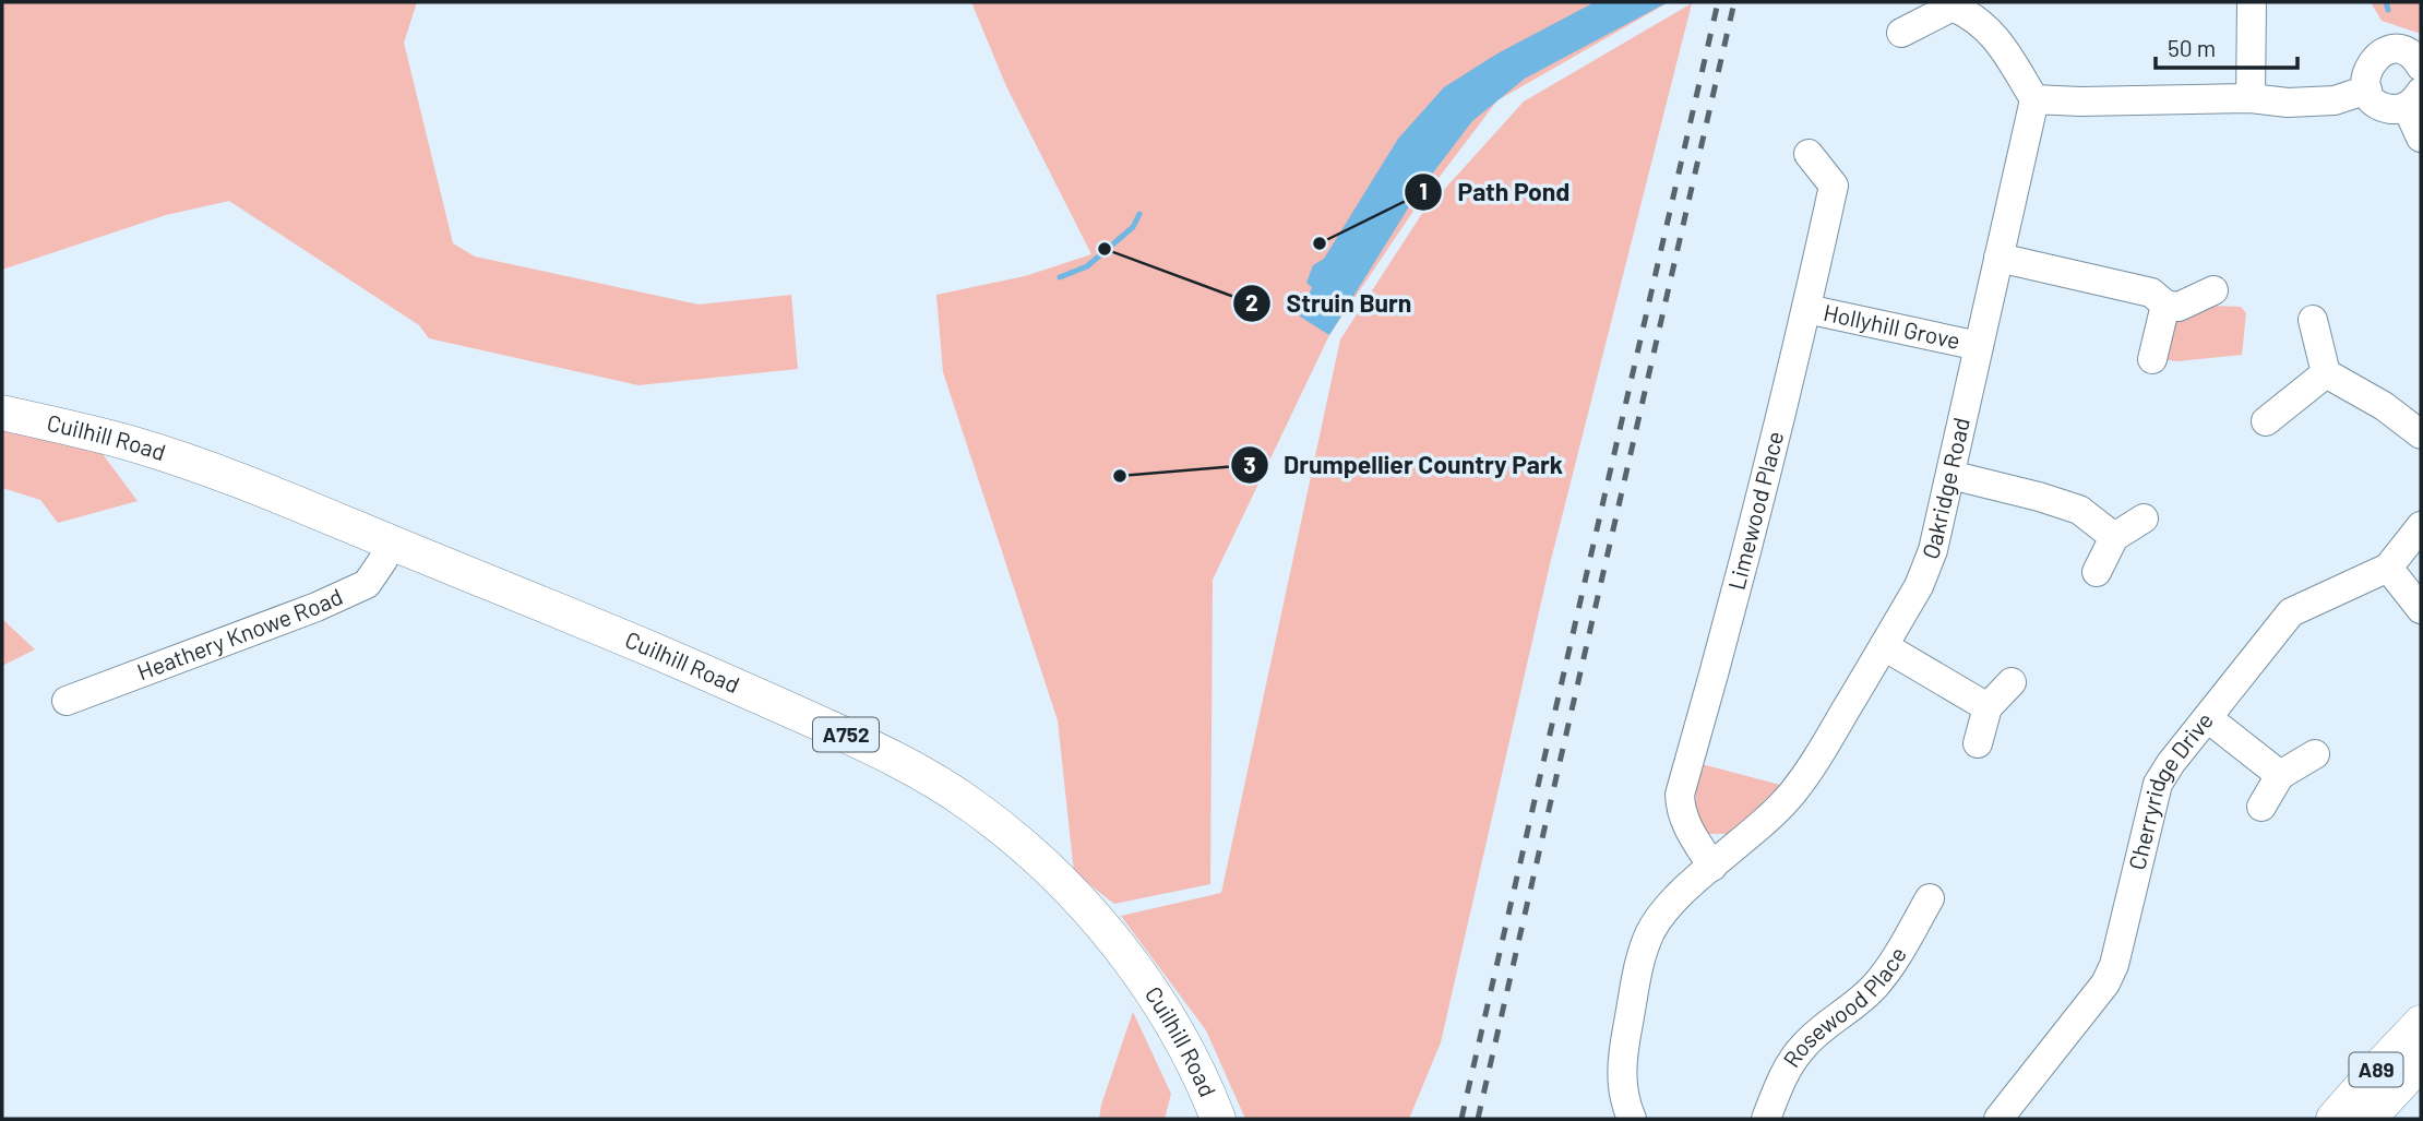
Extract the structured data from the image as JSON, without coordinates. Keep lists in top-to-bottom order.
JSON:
{
  "streets": {
    "main road": ["Cuilhill Road", "A752", "A89"],
    "street": [
      "Hollyhill Grove",
      "Oakridge Road",
      "Limewood Place",
      "Heathery Knowe Road",
      "Cherryridge Drive",
      "Rosewood Place"
    ]
  },
  "crossings": [
    ["Hollyhill Grove", "Oakridge Road"],
    ["Hollyhill Grove", "Limewood Place"],
    ["Cuilhill Road", "Heathery Knowe Road"],
    ["Oakridge Road", "Limewood Place"]
  ],
  "places": ["Path Pond", "Struin Burn", "Drumpellier Country Park"],
  "scale_bar": "50 m"
}
